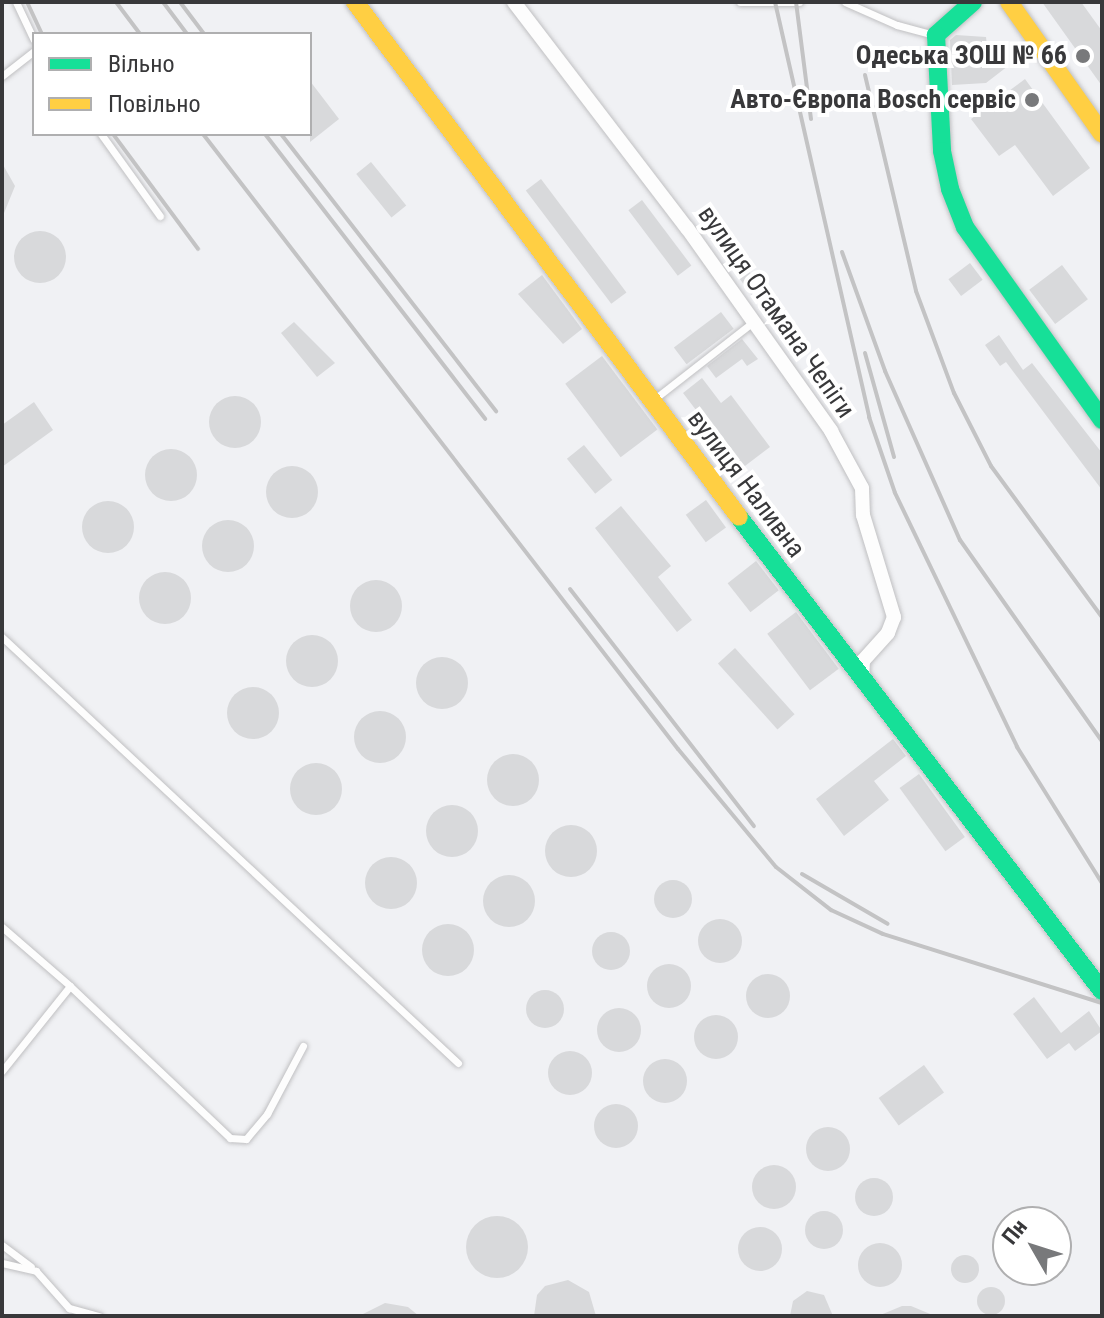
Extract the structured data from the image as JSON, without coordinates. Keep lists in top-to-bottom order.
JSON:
{
  "streets": {
    "street": ["вулиця Отамана Чепіги", "вулиця Наливна"]
  },
  "crossings": [
    ["вулиця Отамана Чепіги", "вулиця Наливна"]
  ],
  "places": ["Одеська ЗОШ № 66", "Авто-Європа Bosch сервіс"],
  "legend": ["Вільно", "Повільно"],
  "north": "top left"
}
